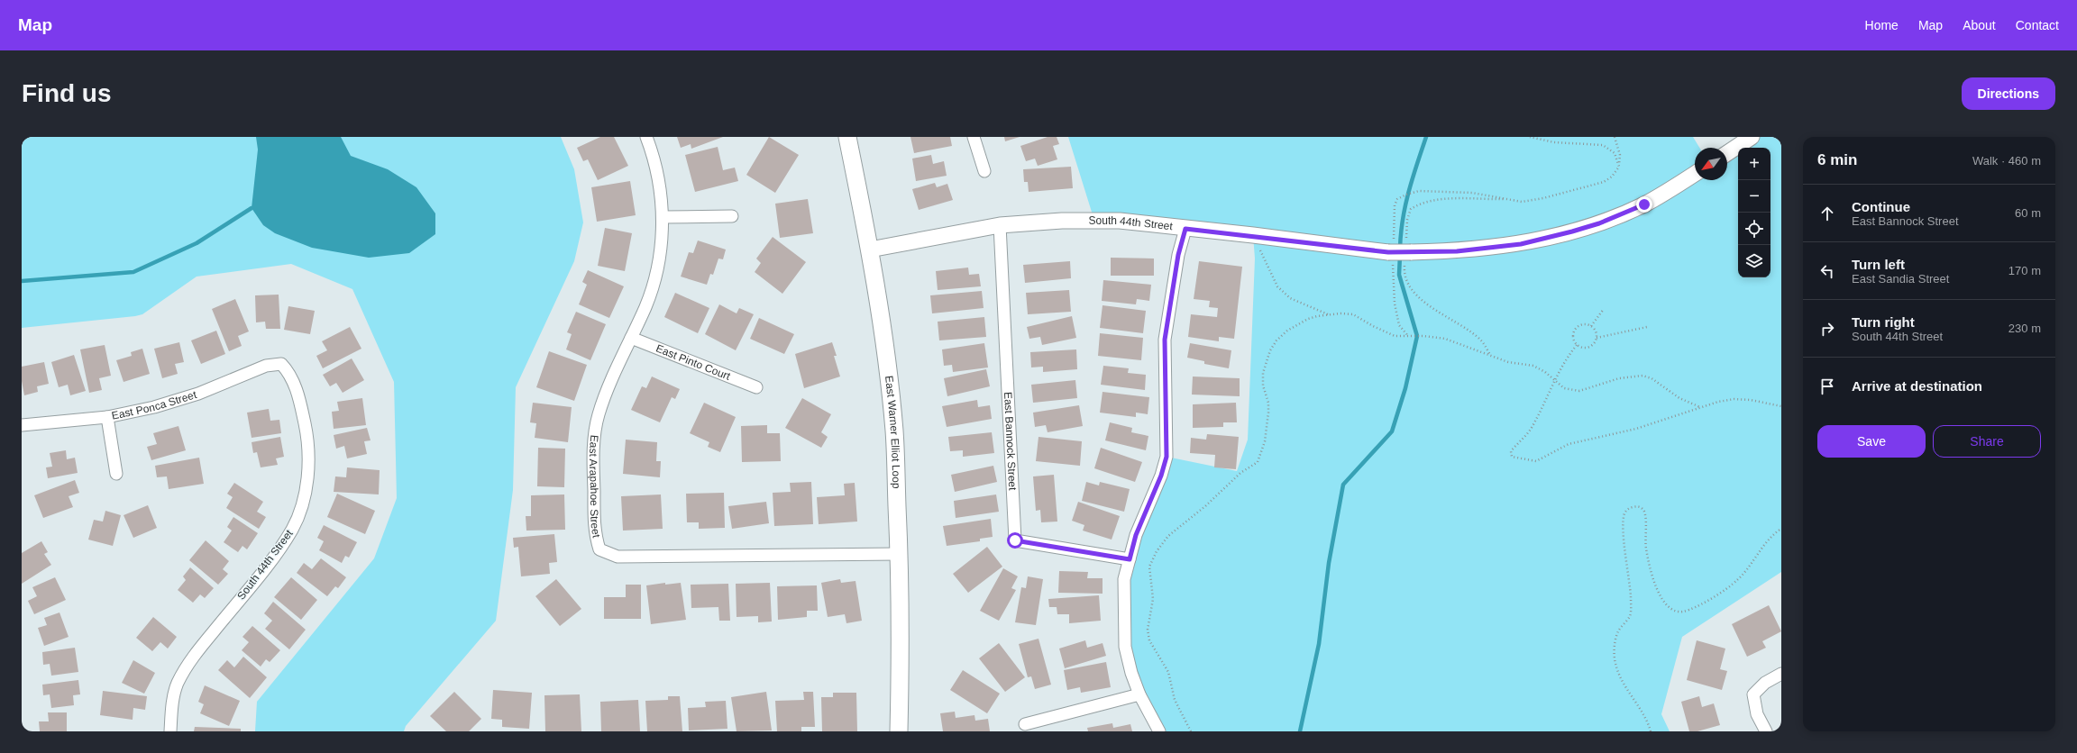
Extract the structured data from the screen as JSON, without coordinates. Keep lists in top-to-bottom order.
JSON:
{
  "streets": {
    "main road": ["East Warner Elliot Loop"],
    "street": [
      "South 44th Street",
      "East Pinto Court",
      "East Ponca Street",
      "East Bannock Street",
      "East Arapahoe Street"
    ]
  },
  "crossings": [
    ["South 44th Street", "East Ponca Street"],
    ["South 44th Street", "East Warner Elliot Loop"],
    ["South 44th Street", "East Bannock Street"],
    ["East Pinto Court", "East Arapahoe Street"],
    ["East Warner Elliot Loop", "East Arapahoe Street"]
  ],
  "north": "bottom left",
  "page": {
    "header": "Map",
    "nav": [
      "Home",
      "Map",
      "About",
      "Contact"
    ],
    "buttons": [
      "Directions",
      ["Save", "Share"]
    ],
    "title": "Find us",
    "heading": ["6 min", "Walk · 460 m"],
    "map_buttons": ["+", "−"],
    "list": [
      ["Continue", "East Bannock Street", "60 m"],
      ["Turn left", "East Sandia Street", "170 m"],
      ["Turn right", "South 44th Street", "230 m"],
      "Arrive at destination"
    ]
  }
}
